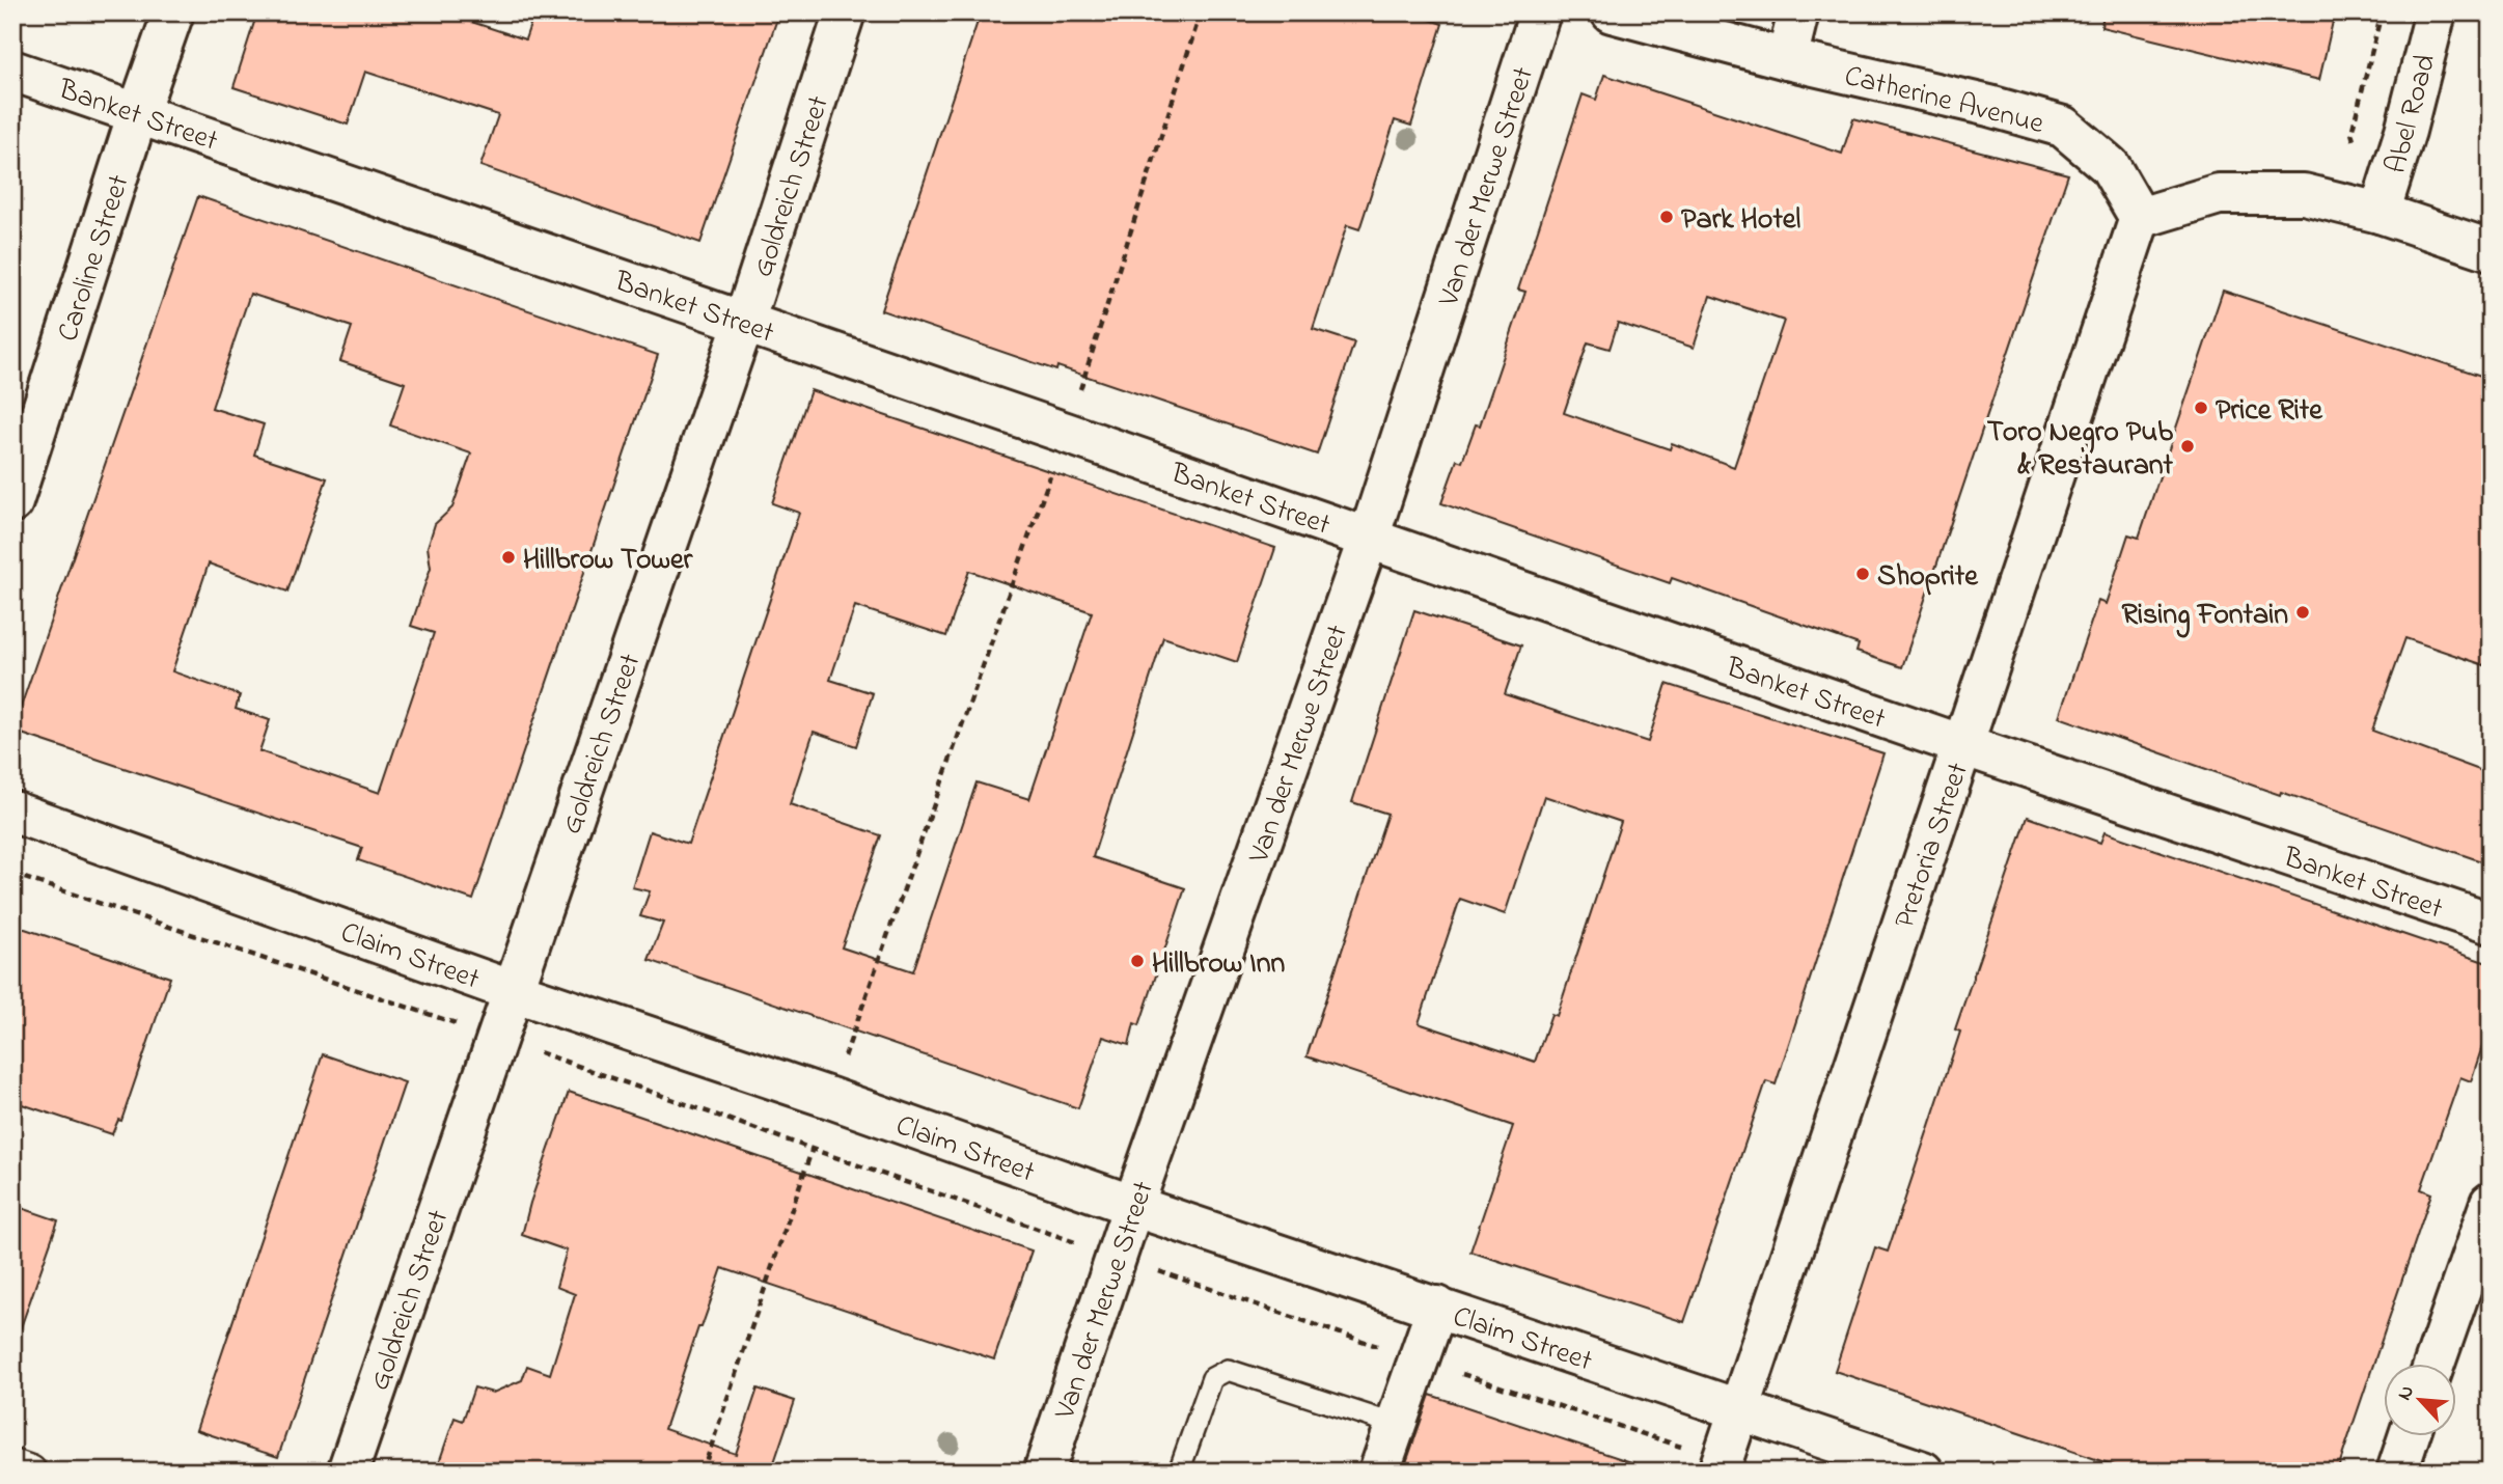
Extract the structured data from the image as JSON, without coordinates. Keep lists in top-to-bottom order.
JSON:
{
  "streets": {
    "street": [
      "Catherine Avenue",
      "Banket Street",
      "Abel Road",
      "Goldreich Street",
      "Van der Merwe Street",
      "Caroline Street",
      "Pretoria Street",
      "Claim Street"
    ]
  },
  "crossings": [
    ["Catherine Avenue", "Pretoria Street"],
    ["Banket Street", "Goldreich Street"],
    ["Banket Street", "Van der Merwe Street"],
    ["Banket Street", "Caroline Street"],
    ["Banket Street", "Pretoria Street"],
    ["Goldreich Street", "Claim Street"],
    ["Van der Merwe Street", "Claim Street"],
    ["Pretoria Street", "Claim Street"]
  ],
  "places": [
    "Park Hotel",
    "Price Rite",
    "Toro Negro Pub & Restaurant",
    "Hillbrow Tower",
    "Shoprite",
    "Rising Fontain",
    "Hillbrow Inn"
  ],
  "north": "top left"
}
